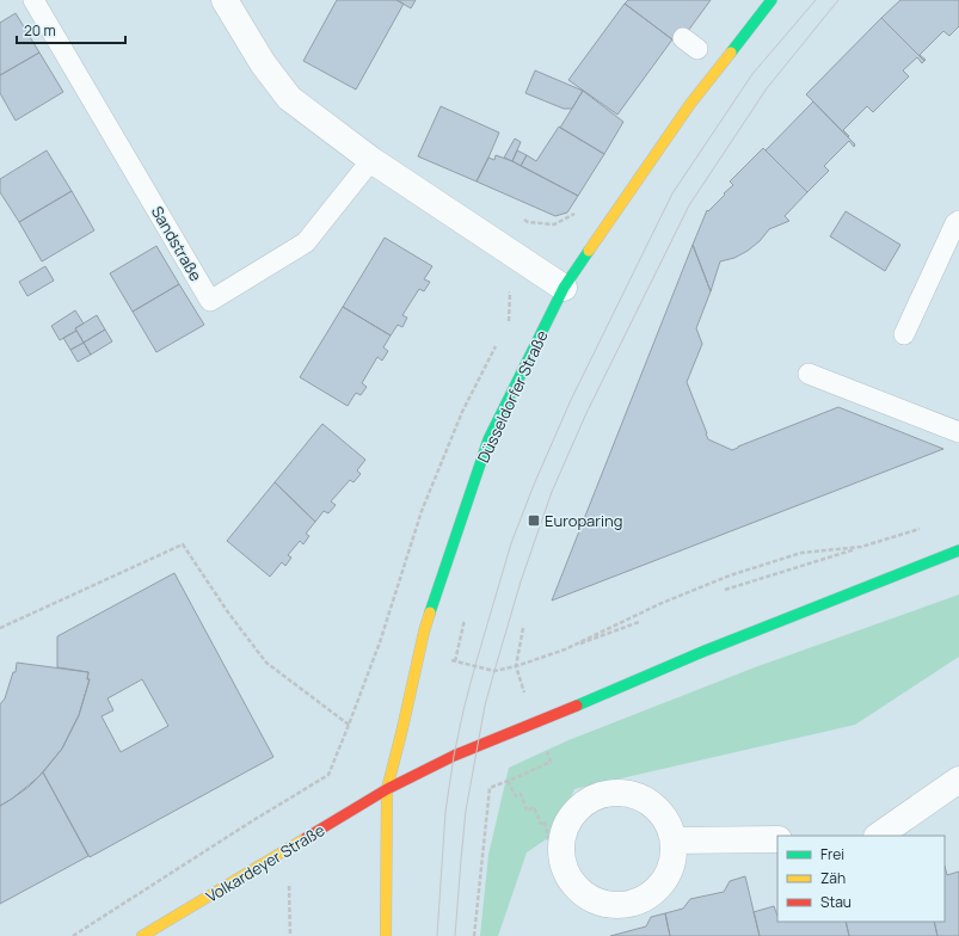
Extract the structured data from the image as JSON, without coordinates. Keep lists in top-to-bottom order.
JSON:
{
  "streets": {
    "main road": ["Düsseldorfer Straße", "Volkardeyer Straße"],
    "lane": ["Sandstraße"]
  },
  "crossings": [
    ["Düsseldorfer Straße", "Volkardeyer Straße"]
  ],
  "places": {
    "transit": ["Europaring"]
  },
  "legend": ["Frei", "Zäh", "Stau"],
  "scale_bar": "20 m"
}
